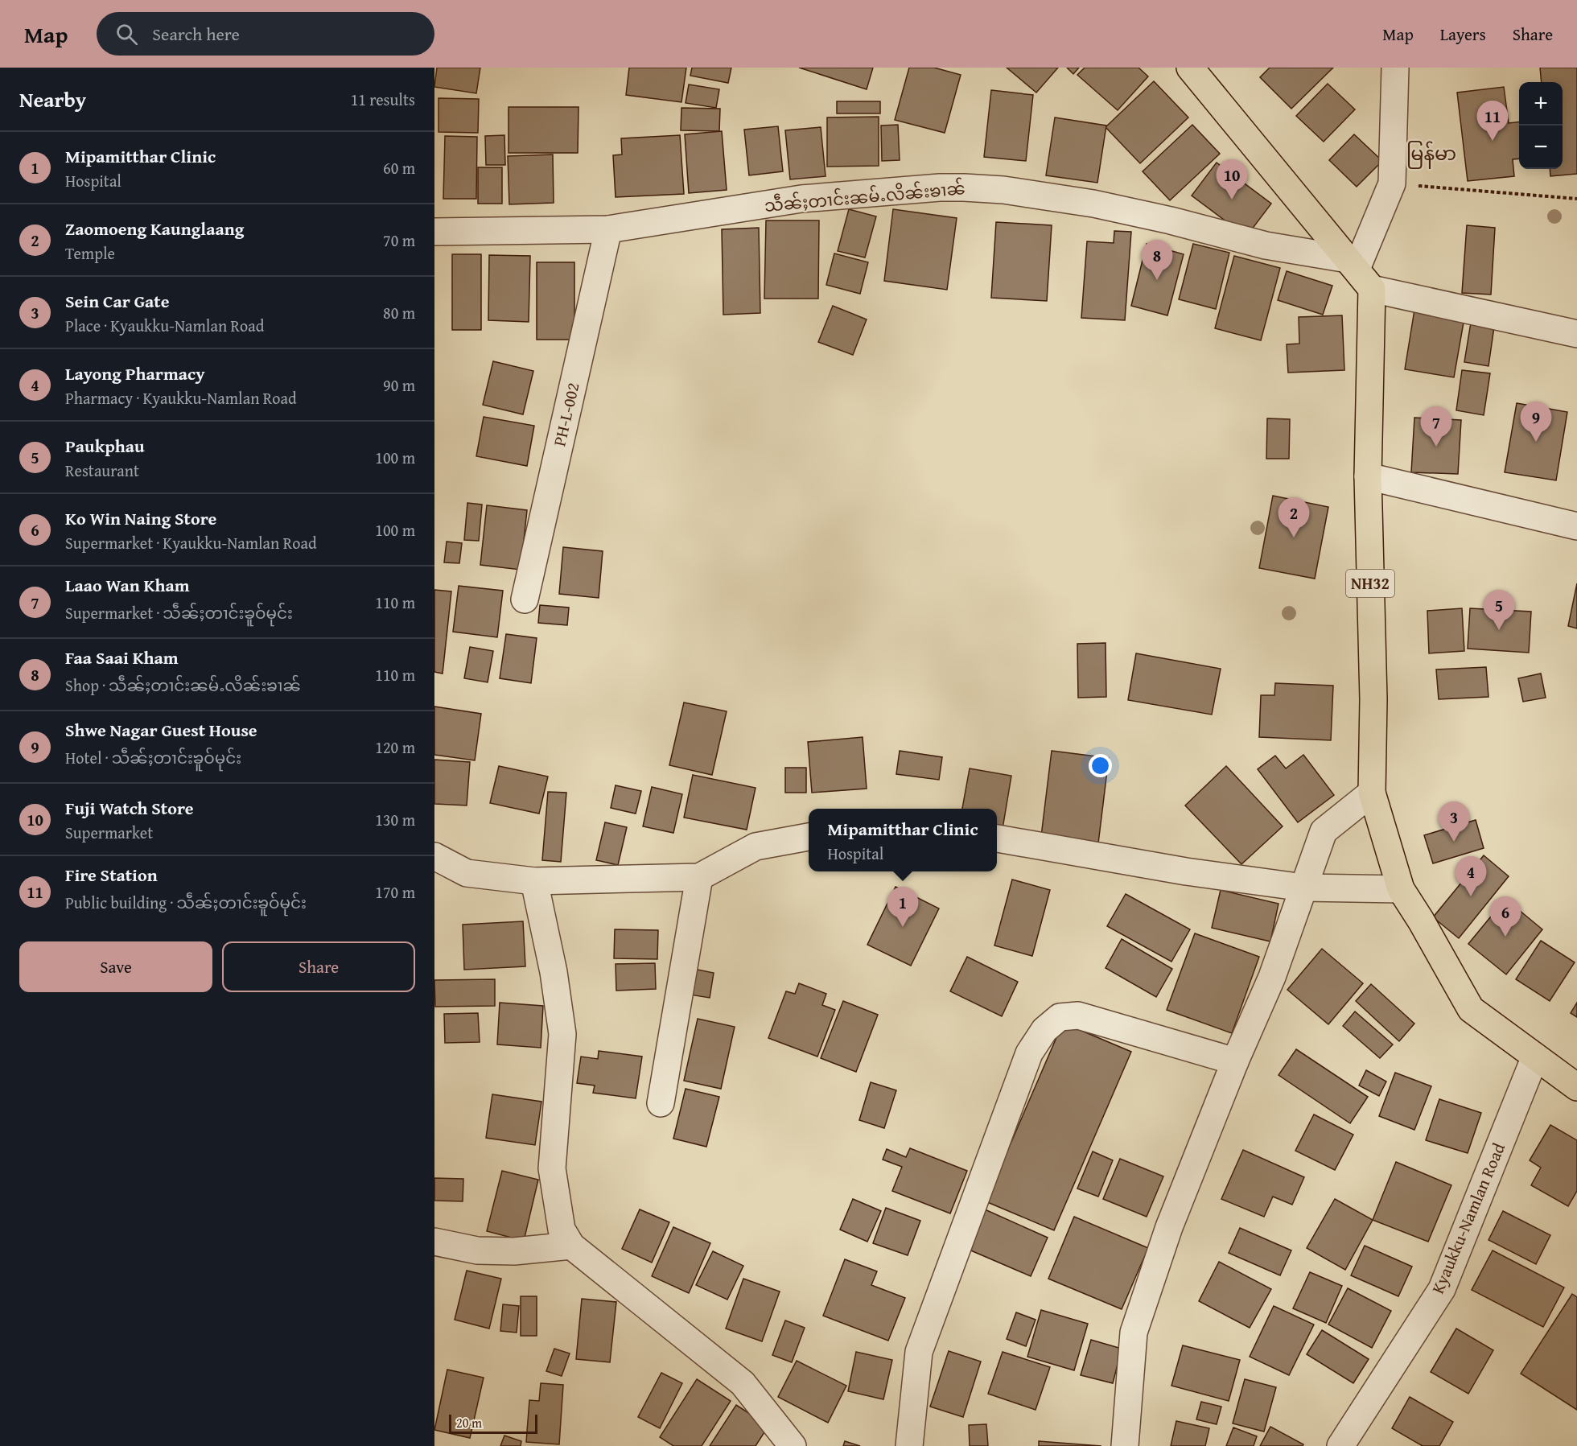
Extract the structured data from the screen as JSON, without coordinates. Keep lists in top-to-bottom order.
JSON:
{
  "streets": {
    "highway": ["NH32"],
    "street": ["သဵၼ်ႈတၢင်းၼမ်ႉလိၼ်းၶၢၼ်", "PH-L-002", "Kyaukku-Namlan Road"]
  },
  "crossings": [
    ["သဵၼ်ႈတၢင်းၼမ်ႉလိၼ်းၶၢၼ်", "PH-L-002"],
    ["သဵၼ်ႈတၢင်းၼမ်ႉလိၼ်းၶၢၼ်", "NH32"],
    ["NH32", "Kyaukku-Namlan Road"]
  ],
  "districts": ["မြန်မာ"],
  "scale_bar": "20 m",
  "page": {
    "header": "Map",
    "search": "Search here",
    "nav": ["Map", "Layers", "Share"],
    "heading": ["Nearby", "11 results"],
    "map_buttons": ["+", "−"],
    "pins": [
      "11",
      "10",
      "8",
      "9",
      "7",
      "2",
      "5",
      "3",
      "4",
      "1",
      "6"
    ],
    "list": [
      {
        "mark": "1",
        "name": "Mipamitthar Clinic",
        "note": "Hospital",
        "value": "60 m"
      },
      {
        "mark": "2",
        "name": "Zaomoeng Kaunglaang",
        "note": "Temple",
        "value": "70 m"
      },
      {
        "mark": "3",
        "name": "Sein Car Gate",
        "note": "Place · Kyaukku-Namlan Road",
        "value": "80 m"
      },
      {
        "mark": "4",
        "name": "Layong Pharmacy",
        "note": "Pharmacy · Kyaukku-Namlan Road",
        "value": "90 m"
      },
      {
        "mark": "5",
        "name": "Paukphau",
        "note": "Restaurant",
        "value": "100 m"
      },
      {
        "mark": "6",
        "name": "Ko Win Naing Store",
        "note": "Supermarket · Kyaukku-Namlan Road",
        "value": "100 m"
      },
      {
        "mark": "7",
        "name": "Laao Wan Kham",
        "note": "Supermarket · သဵၼ်ႈတၢင်းၶူဝ်မုင်း",
        "value": "110 m"
      },
      {
        "mark": "8",
        "name": "Faa Saai Kham",
        "note": "Shop · သဵၼ်ႈတၢင်းၼမ်ႉလိၼ်းၶၢၼ်",
        "value": "110 m"
      },
      {
        "mark": "9",
        "name": "Shwe Nagar Guest House",
        "note": "Hotel · သဵၼ်ႈတၢင်းၶူဝ်မုင်း",
        "value": "120 m"
      },
      {
        "mark": "10",
        "name": "Fuji Watch Store",
        "note": "Supermarket",
        "value": "130 m"
      },
      {
        "mark": "11",
        "name": "Fire Station",
        "note": "Public building · သဵၼ်ႈတၢင်းၶူဝ်မုင်း",
        "value": "170 m"
      }
    ],
    "popup": ["Mipamitthar Clinic", "Hospital"],
    "buttons": ["Save", "Share"],
    "scale": "20 m"
  }
}
